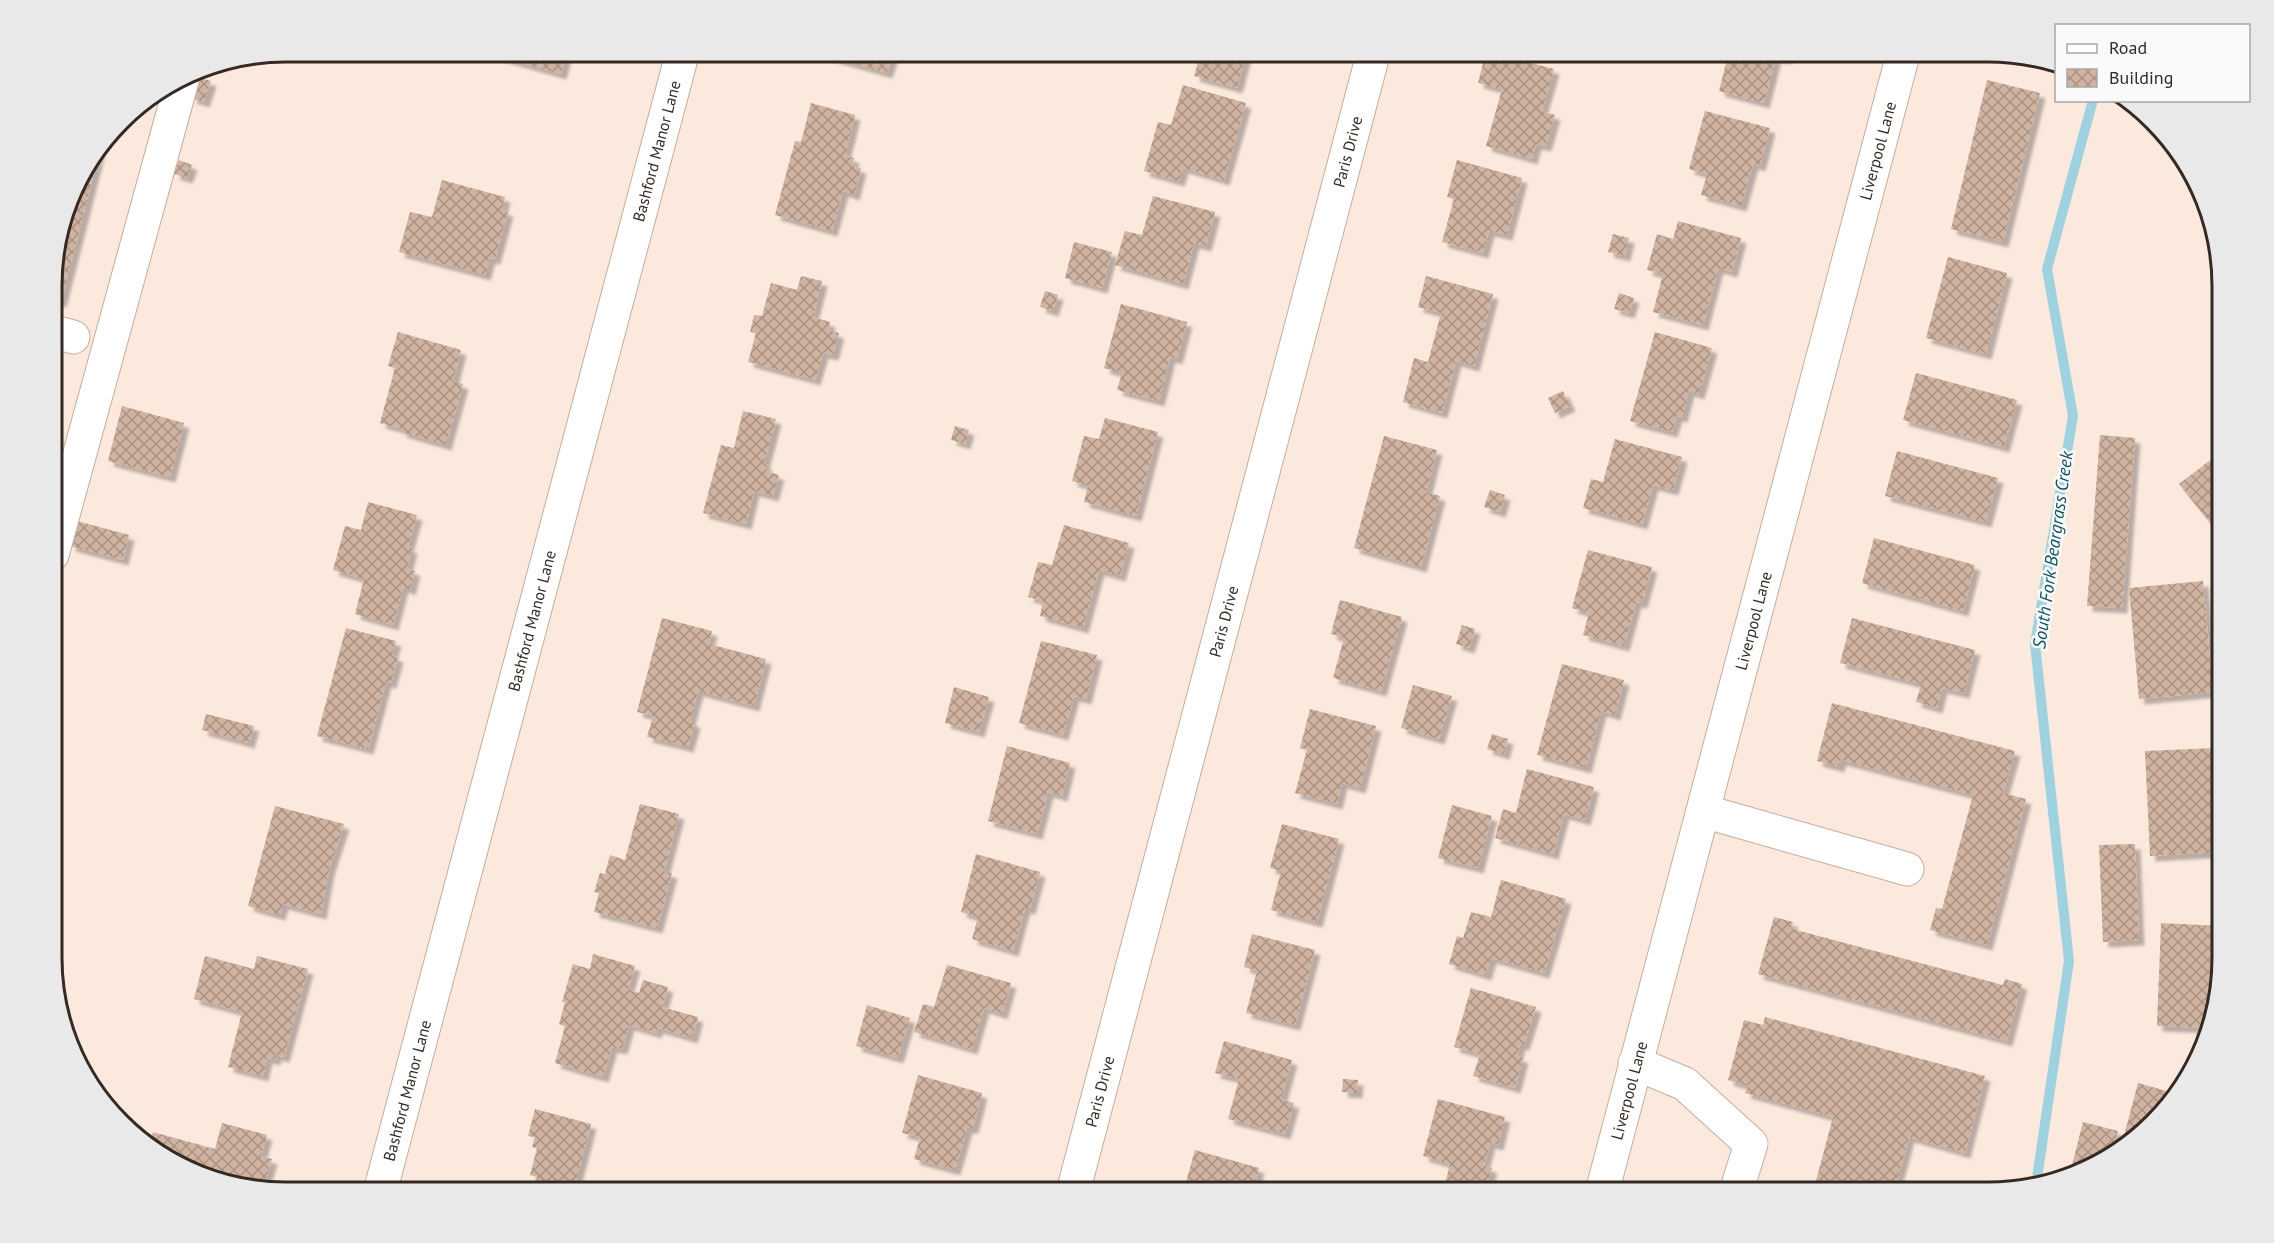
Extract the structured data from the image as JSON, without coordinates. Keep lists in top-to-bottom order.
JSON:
{
  "streets": {
    "street": ["Paris Drive", "Bashford Manor Lane", "Liverpool Lane"]
  },
  "water": ["South Fork Beargrass Creek"],
  "legend": ["Road", "Building"]
}
